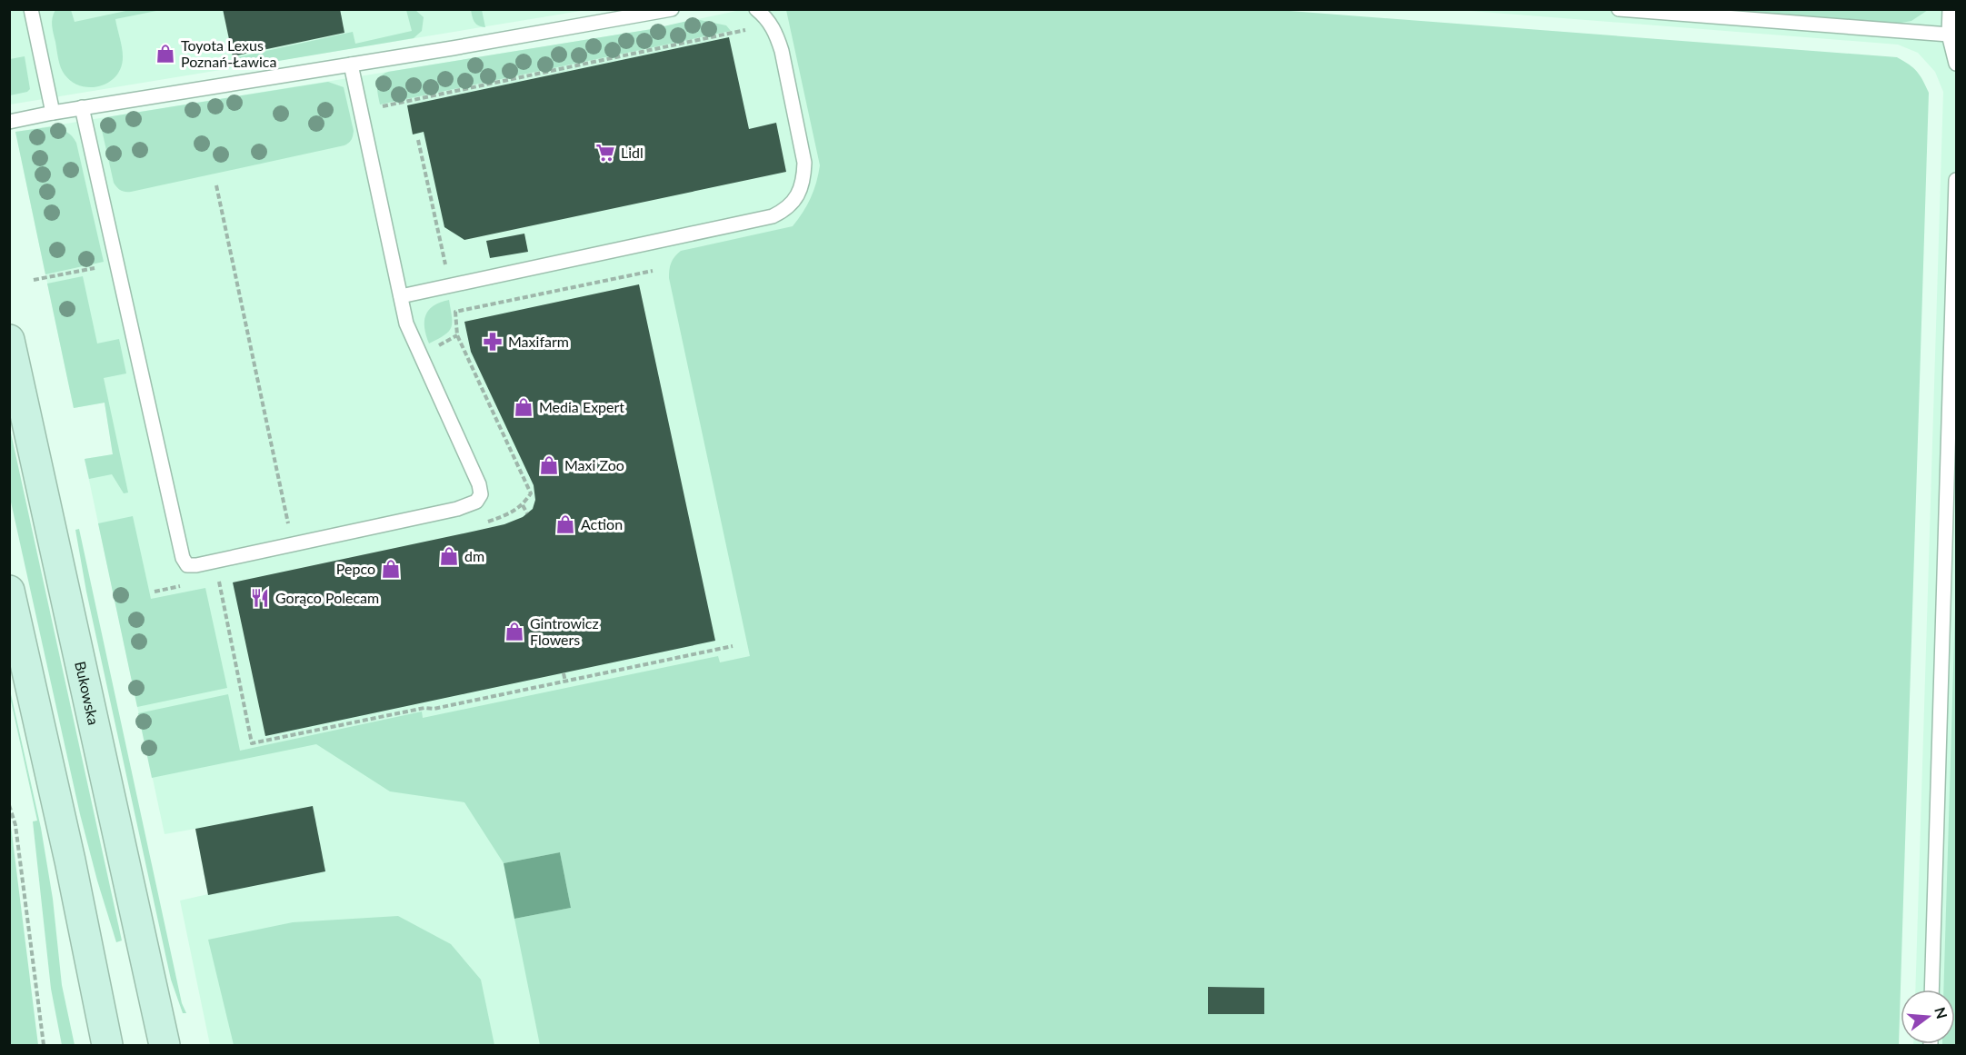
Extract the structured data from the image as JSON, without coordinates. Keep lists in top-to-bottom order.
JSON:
{
  "streets": {
    "main road": ["Bukowska"]
  },
  "places": {
    "shop": [
      "Toyota Lexus Poznań-Ławica",
      "Media Expert",
      "Maxi Zoo",
      "Action",
      "dm",
      "Pepco",
      "Gintrowicz Flowers"
    ],
    "supermarket": ["Lidl"],
    "pharmacy": ["Maxifarm"],
    "restaurant": ["Gorąco Polecam"]
  },
  "north": "right"
}
